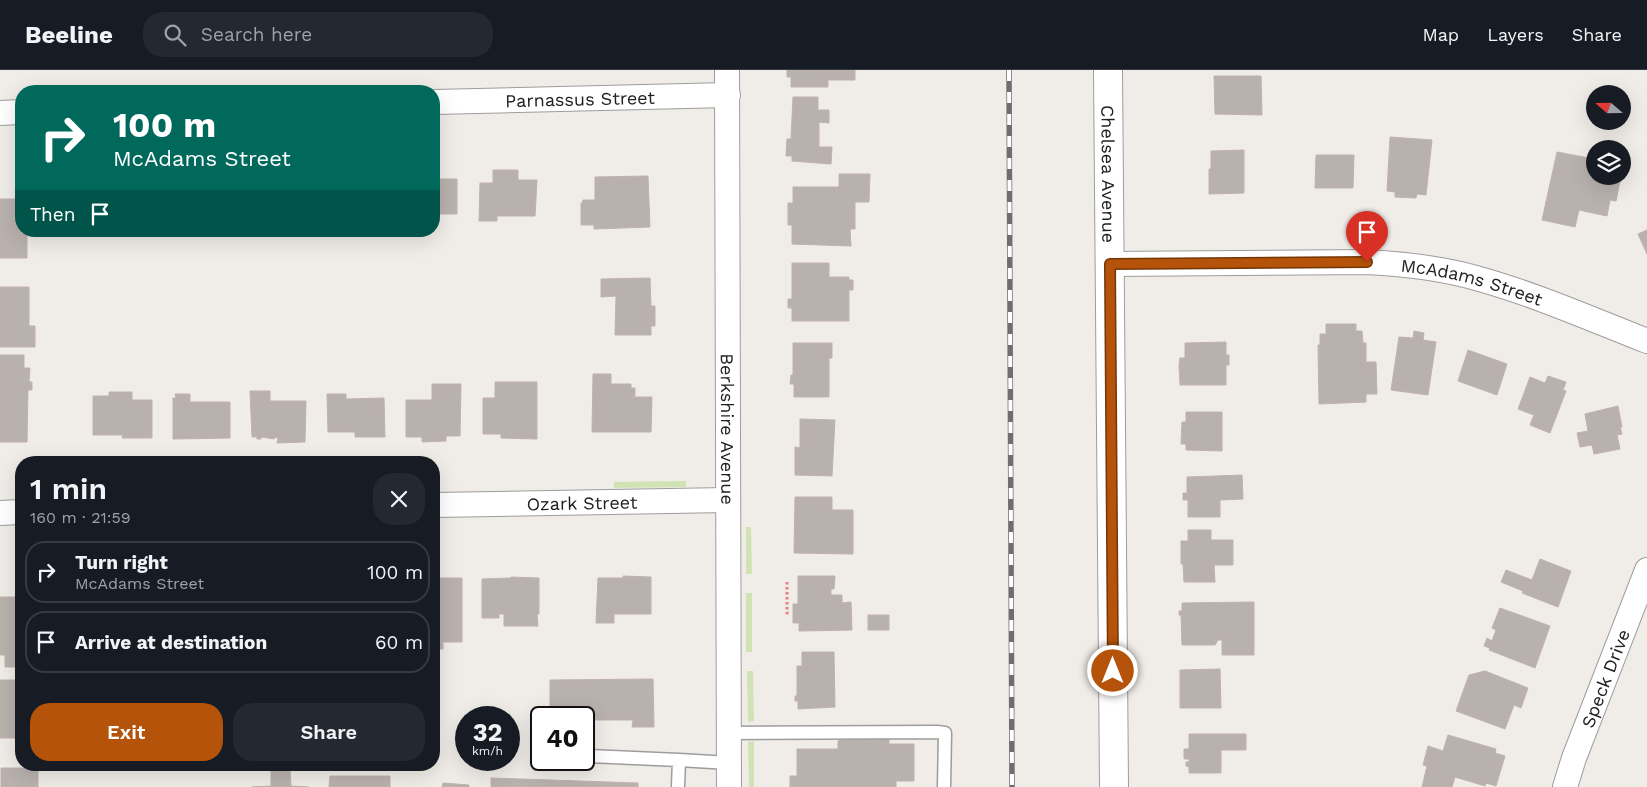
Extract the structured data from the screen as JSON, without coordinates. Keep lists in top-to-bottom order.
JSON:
{
  "streets": {
    "street": [
      "Parnassus Street",
      "Chelsea Avenue",
      "McAdams Street",
      "Berkshire Avenue",
      "Ozark Street",
      "Speck Drive"
    ]
  },
  "crossings": [
    ["Parnassus Street", "Berkshire Avenue"],
    ["Chelsea Avenue", "McAdams Street"],
    ["Berkshire Avenue", "Ozark Street"]
  ],
  "north": "left",
  "page": {
    "header": "Beeline",
    "search": "Search here",
    "nav": ["Map", "Layers", "Share"],
    "turn": ["100 m", "McAdams Street"],
    "then": "Then",
    "heading": ["1 min", "160 m · 21:59"],
    "list": [
      {
        "name": "Turn right",
        "note": "McAdams Street",
        "value": "100 m"
      },
      {
        "name": "Arrive at destination",
        "value": "60 m"
      }
    ],
    "buttons": ["Exit", "Share"],
    "speed": "32 km/h",
    "limit": "40"
  }
}
